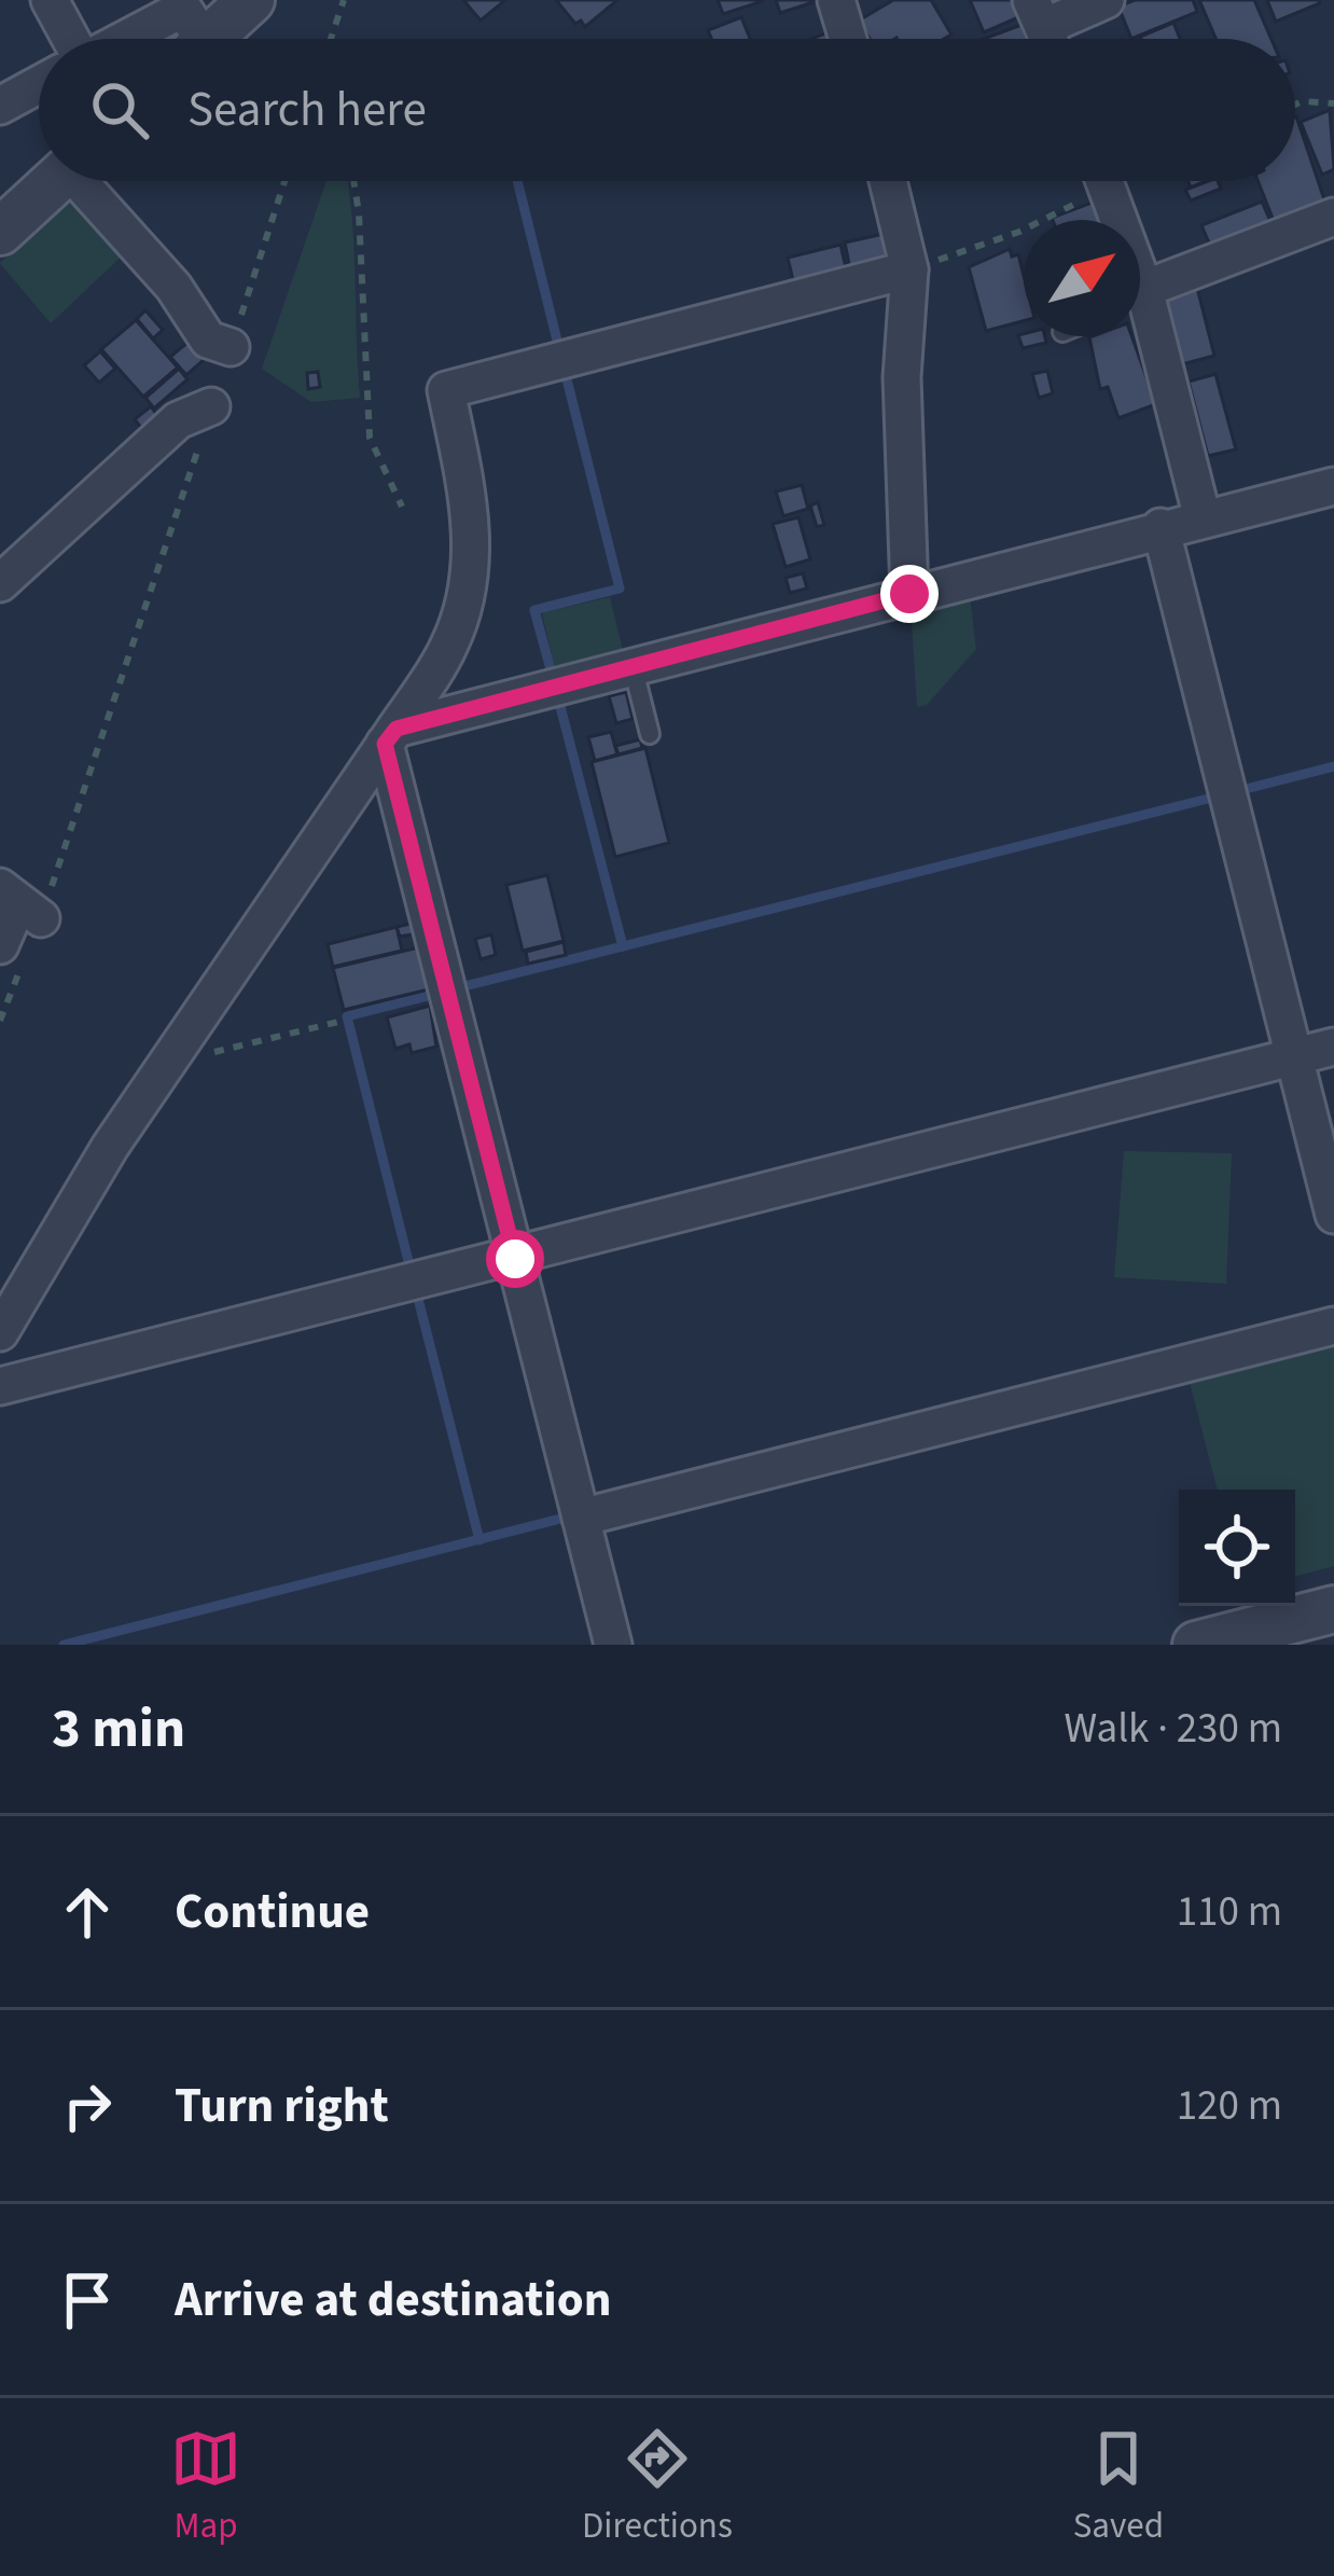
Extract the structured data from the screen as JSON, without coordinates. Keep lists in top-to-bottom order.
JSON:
{
  "north": "top right",
  "page": {
    "search": "Search here",
    "heading": ["3 min", "Walk · 230 m"],
    "list": [
      ["Continue", "110 m"],
      ["Turn right", "120 m"],
      "Arrive at destination"
    ],
    "nav": ["Map", "Directions", "Saved"]
  }
}
